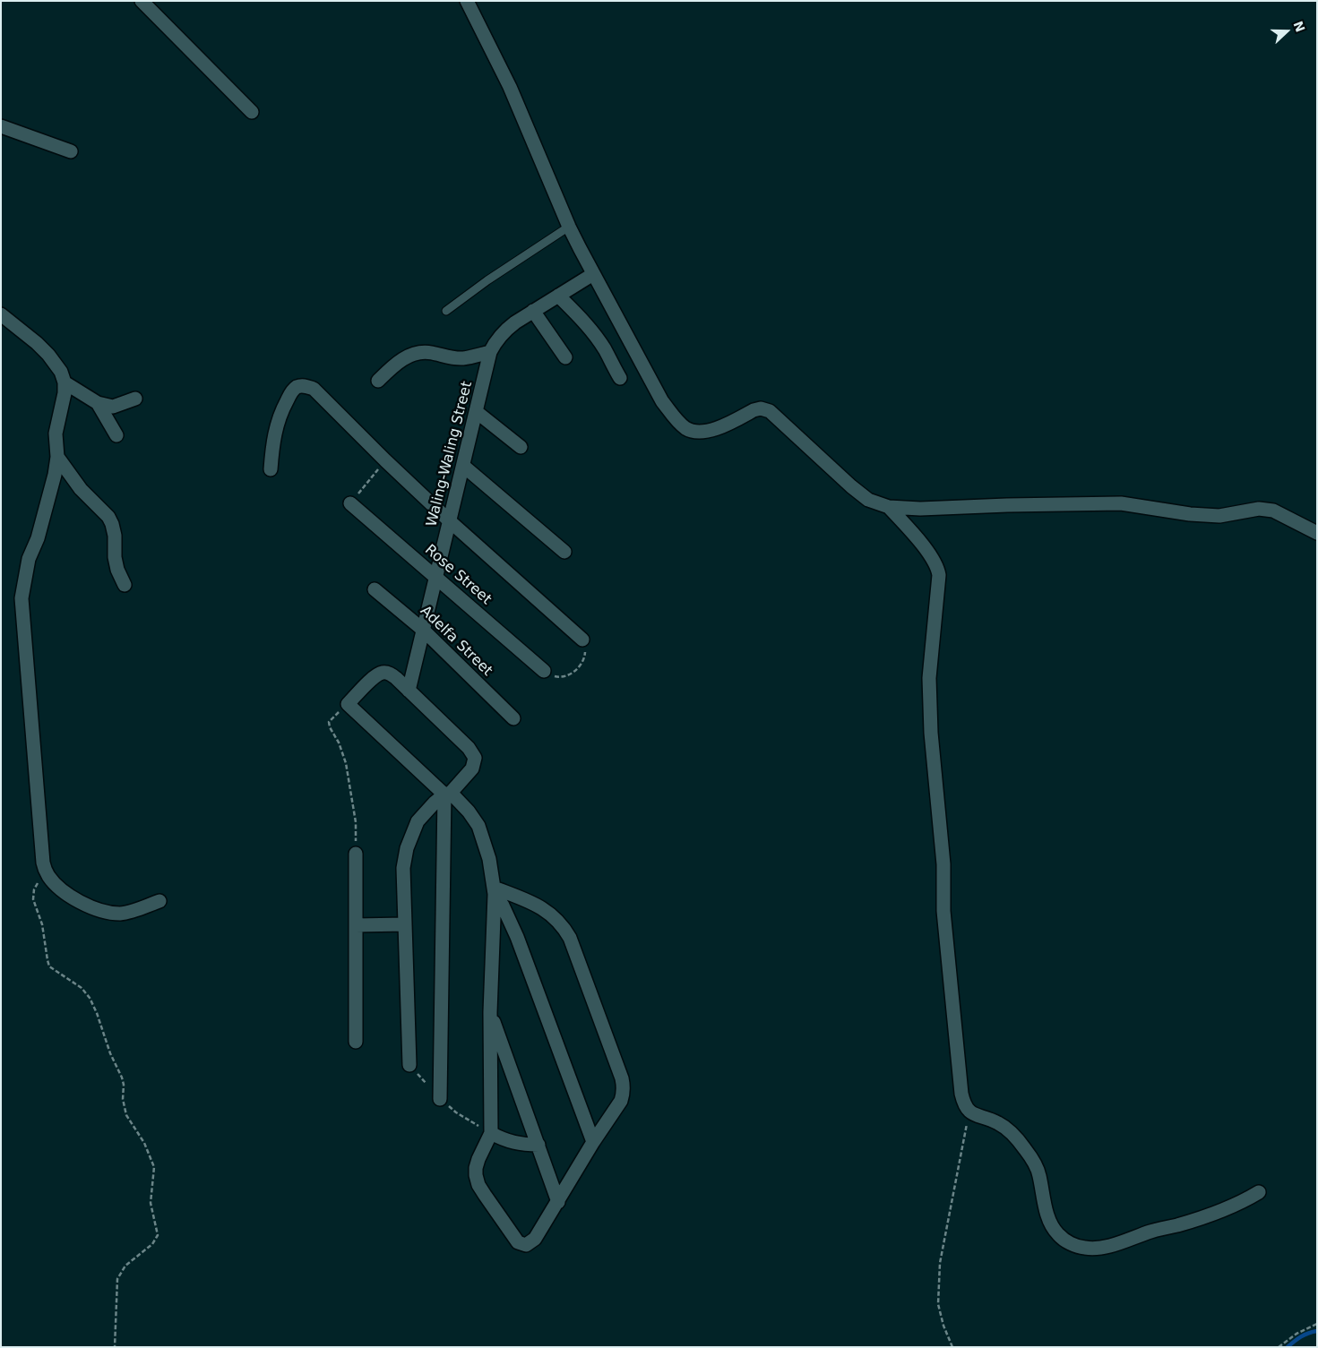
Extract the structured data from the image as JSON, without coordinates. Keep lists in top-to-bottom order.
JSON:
{
  "streets": {
    "street": ["Waling-Waling Street", "Rose Street", "Adelfa Street"]
  },
  "crossings": [
    ["Waling-Waling Street", "Rose Street"],
    ["Waling-Waling Street", "Adelfa Street"]
  ],
  "north": "right"
}
